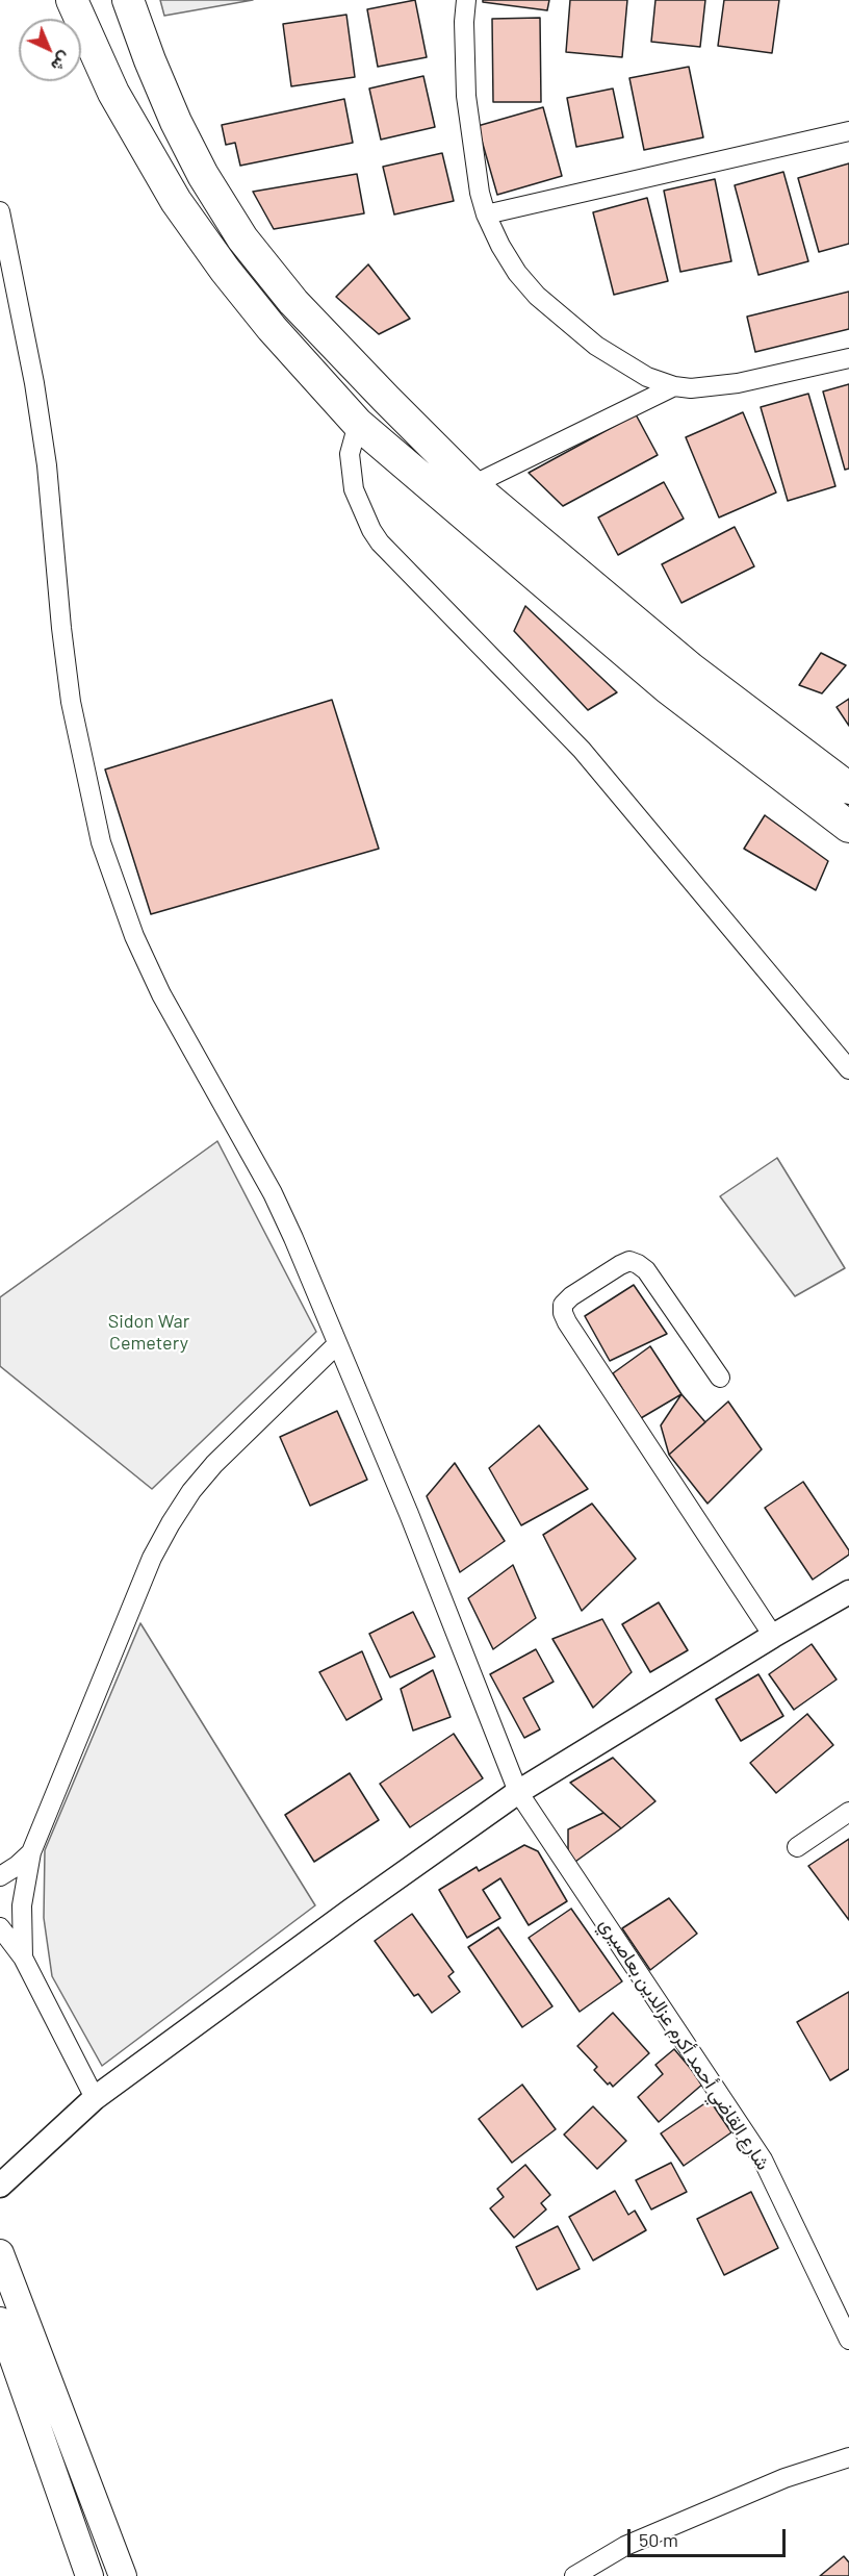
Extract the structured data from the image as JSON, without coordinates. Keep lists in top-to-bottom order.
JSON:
{
  "streets": {
    "street": ["شارع القاضي أحمد أكرم عزالدين بعاصيري"]
  },
  "parks": ["Sidon War Cemetery"],
  "scale_bar": "50 m",
  "north": "bottom right"
}
